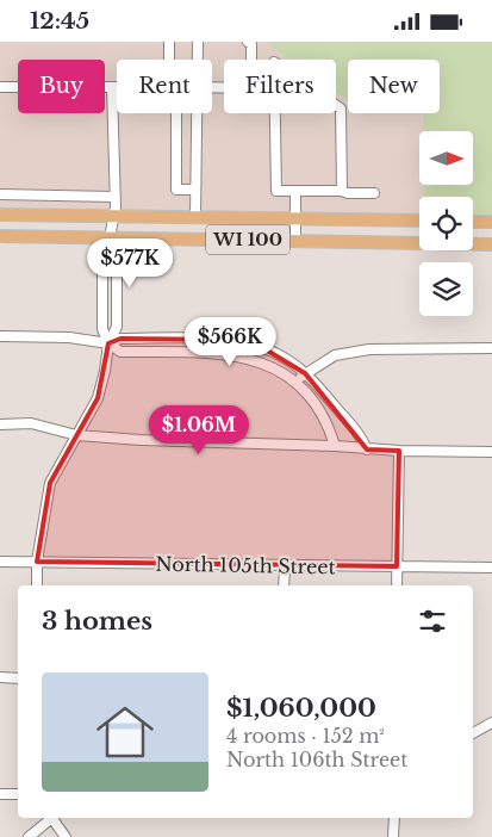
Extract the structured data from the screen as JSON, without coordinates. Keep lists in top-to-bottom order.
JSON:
{
  "streets": {
    "main road": ["WI 100"],
    "street": ["North 105th Street"]
  },
  "north": "right",
  "page": {
    "status": "12:45",
    "chip": [
      "Buy",
      "Rent",
      "Filters",
      "New"
    ],
    "price": ["$577K", "$566K", "$1.06M"],
    "heading": "3 homes",
    "list": [
      {
        "name": "$1,060,000",
        "note": "4 rooms · 152 m² · North 106th Street"
      }
    ]
  }
}
